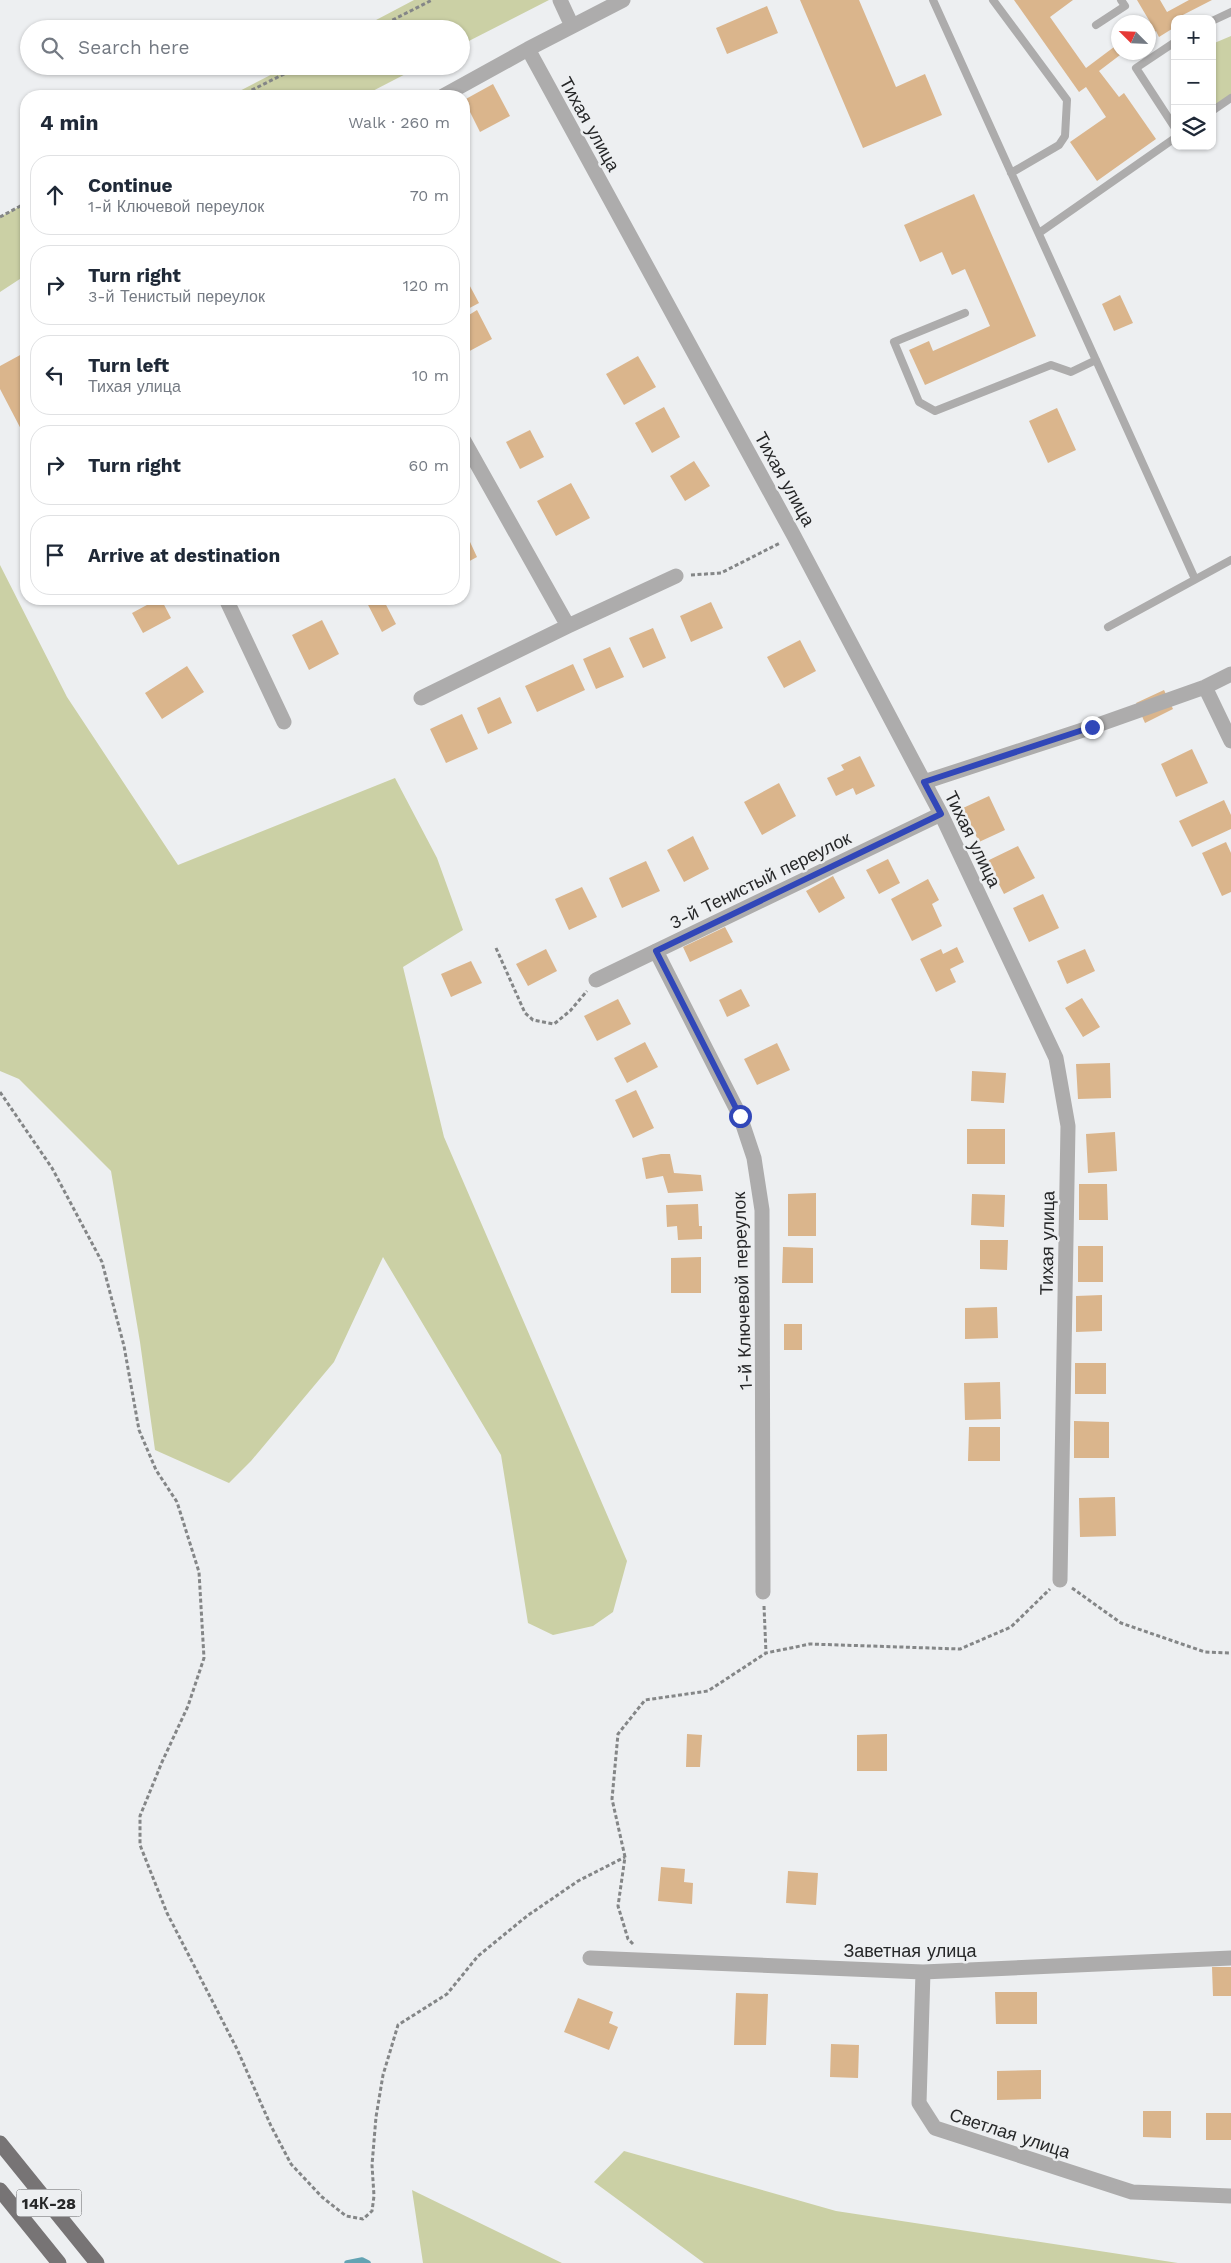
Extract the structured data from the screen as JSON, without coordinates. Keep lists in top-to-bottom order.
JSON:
{
  "streets": {
    "main road": ["14К-28"],
    "street": [
      "Тихая улица",
      "3-й Тенистый переулок",
      "1-й Ключевой переулок",
      "Заветная улица",
      "Светлая улица"
    ]
  },
  "crossings": [
    ["Тихая улица", "3-й Тенистый переулок"],
    ["3-й Тенистый переулок", "1-й Ключевой переулок"],
    ["Заветная улица", "Светлая улица"]
  ],
  "north": "top left",
  "page": {
    "map_buttons": ["+", "−"],
    "search": "Search here",
    "heading": ["4 min", "Walk · 260 m"],
    "list": [
      ["Continue", "1-й Ключевой переулок", "70 m"],
      ["Turn right", "3-й Тенистый переулок", "120 m"],
      ["Turn left", "Тихая улица", "10 m"],
      ["Turn right", "60 m"],
      "Arrive at destination"
    ]
  }
}
